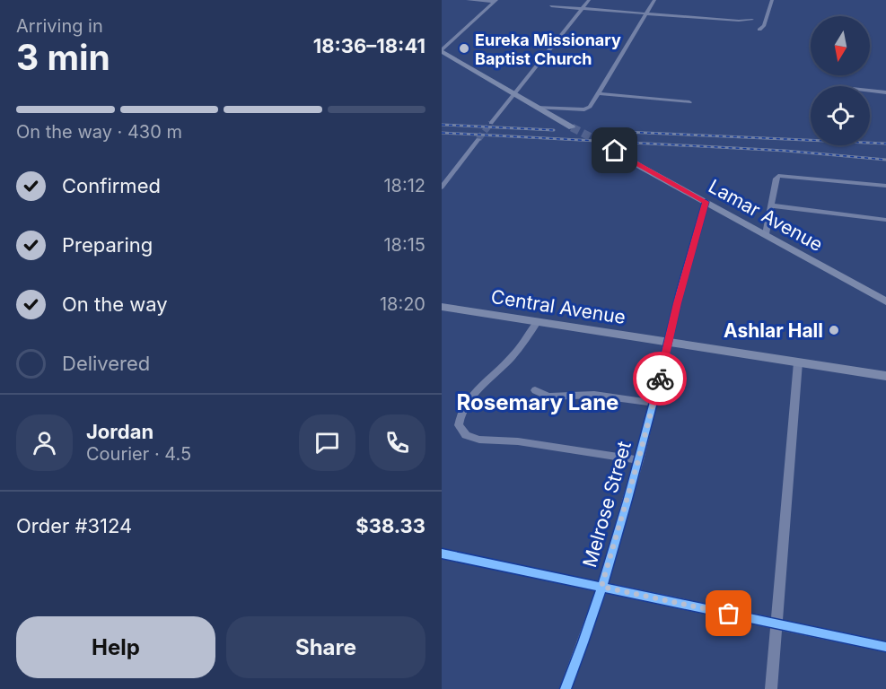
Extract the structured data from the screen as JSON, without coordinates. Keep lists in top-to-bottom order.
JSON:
{
  "streets": {
    "main road": ["Lamar Avenue", "Central Avenue"],
    "street": ["Melrose Street"]
  },
  "crossings": [
    ["Lamar Avenue", "Melrose Street"],
    ["Central Avenue", "Melrose Street"]
  ],
  "districts": ["Rosemary Lane"],
  "places": ["Eureka Missionary Baptist Church", "Ashlar Hall"],
  "north": "bottom",
  "page": {
    "heading": ["3 min", "Arriving in", "18:36–18:41"],
    "panel": [
      "Jordan",
      "Courier · 4.5",
      "Order #3124",
      "$38.33"
    ],
    "bar": "On the way · 430 m",
    "list": [
      ["Confirmed", "18:12"],
      ["Preparing", "18:15"],
      ["On the way", "18:20"],
      "Delivered"
    ],
    "buttons": ["Help", "Share"]
  }
}
